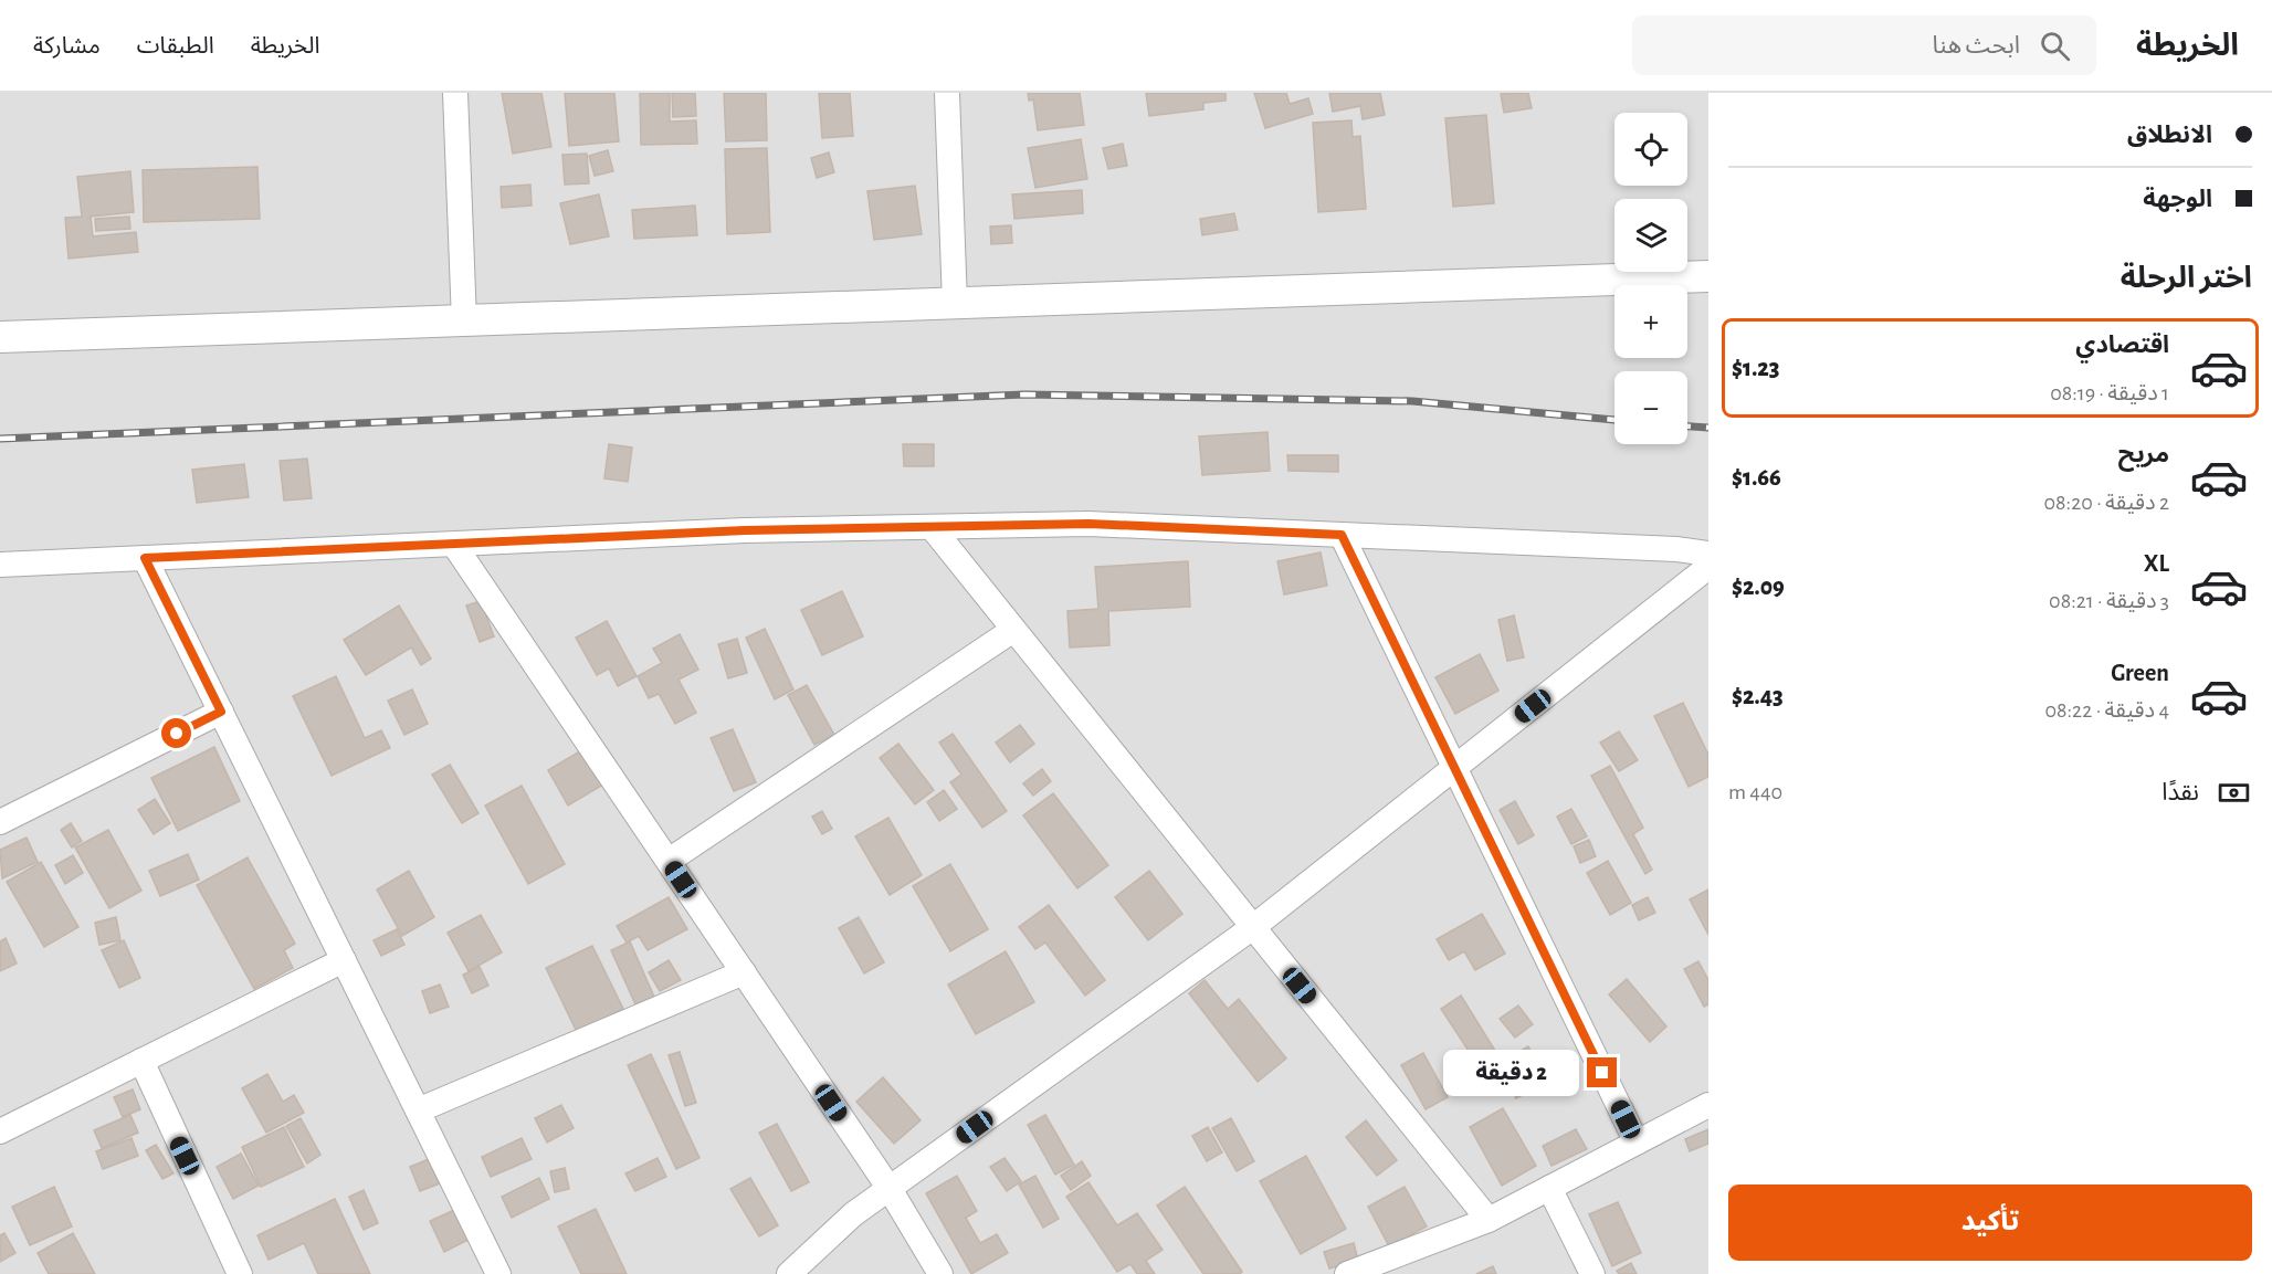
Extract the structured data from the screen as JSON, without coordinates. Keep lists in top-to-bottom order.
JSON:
{
  "page": {
    "header": "الخريطة",
    "search": "ابحث هنا",
    "nav": ["الخريطة", "الطبقات", "مشاركة"],
    "banner": ["الانطلاق", "الوجهة"],
    "map_buttons": ["+", "−"],
    "heading": "اختر الرحلة",
    "list": [
      {
        "name": "اقتصادي",
        "note": "1 دقيقة · 08:19",
        "value": "$1.23"
      },
      {
        "name": "مريح",
        "note": "2 دقيقة · 08:20",
        "value": "$1.66"
      },
      {
        "name": "XL",
        "note": "3 دقيقة · 08:21",
        "value": "$2.09"
      },
      {
        "name": "Green",
        "note": "4 دقيقة · 08:22",
        "value": "$2.43"
      }
    ],
    "pay": ["نقدًا", "440 m"],
    "bubble": "2 دقيقة",
    "buttons": "تأكيد"
  }
}
